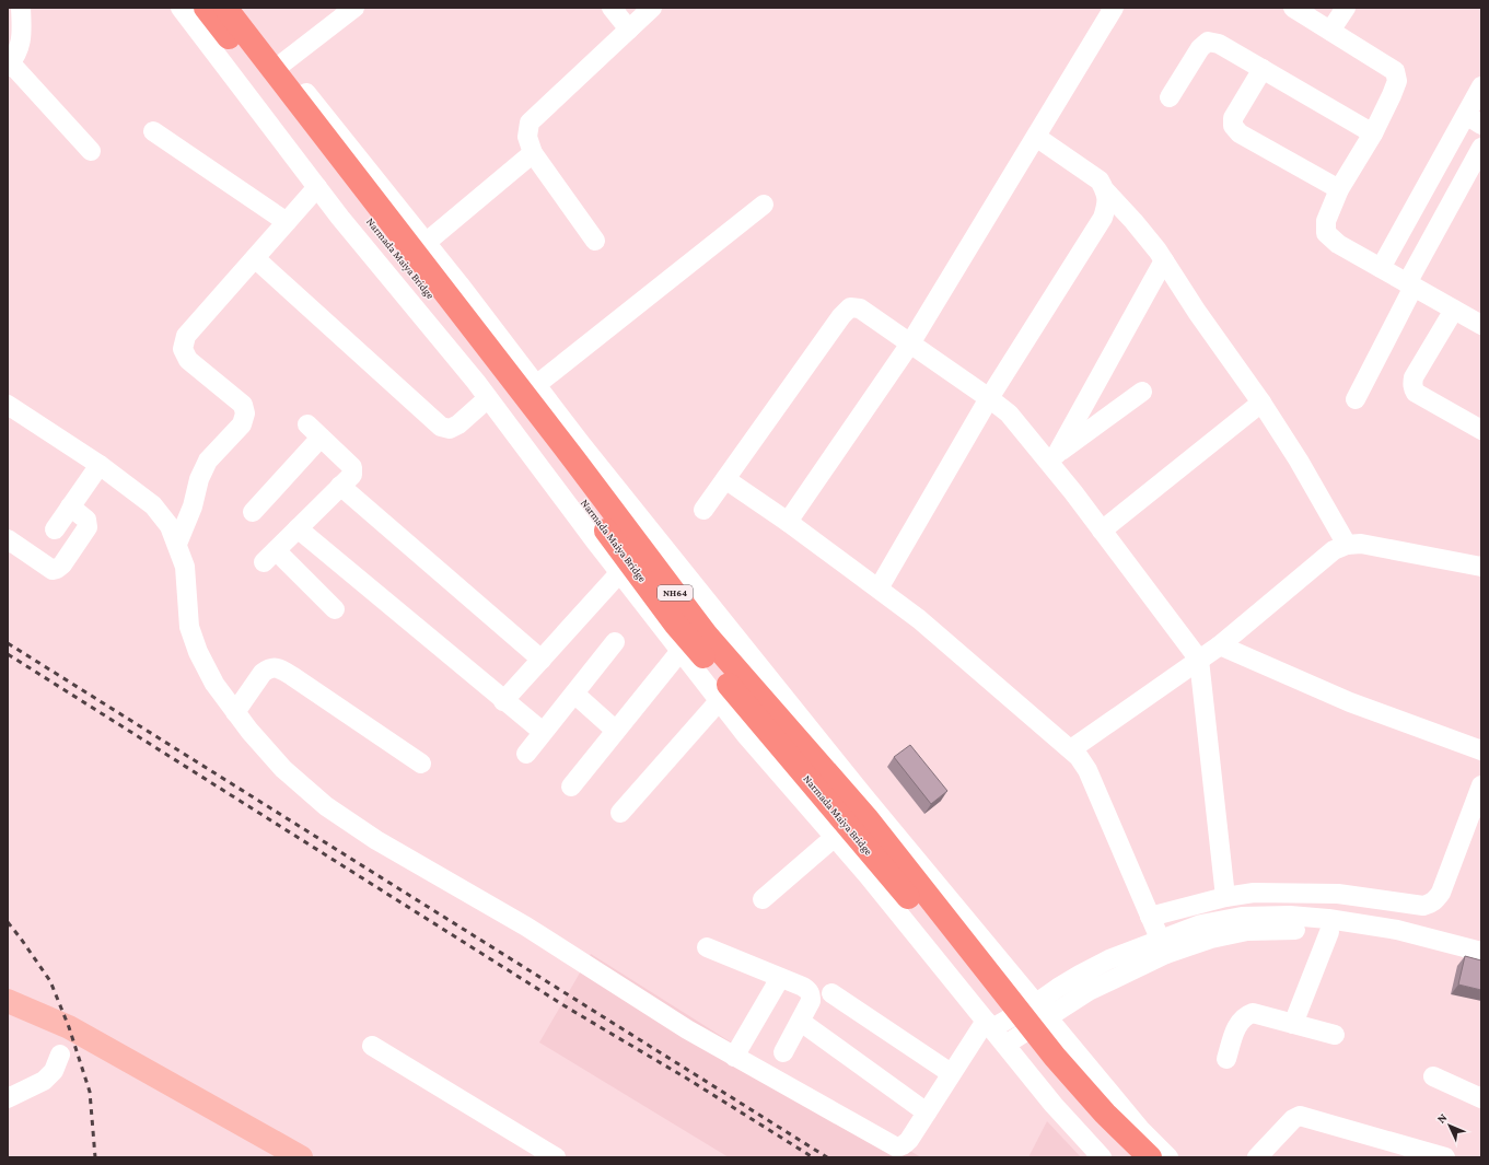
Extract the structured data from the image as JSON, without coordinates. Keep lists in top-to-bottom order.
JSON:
{
  "streets": {
    "highway": ["Narmada Maiya Bridge", "NH64"]
  },
  "north": "top left"
}
